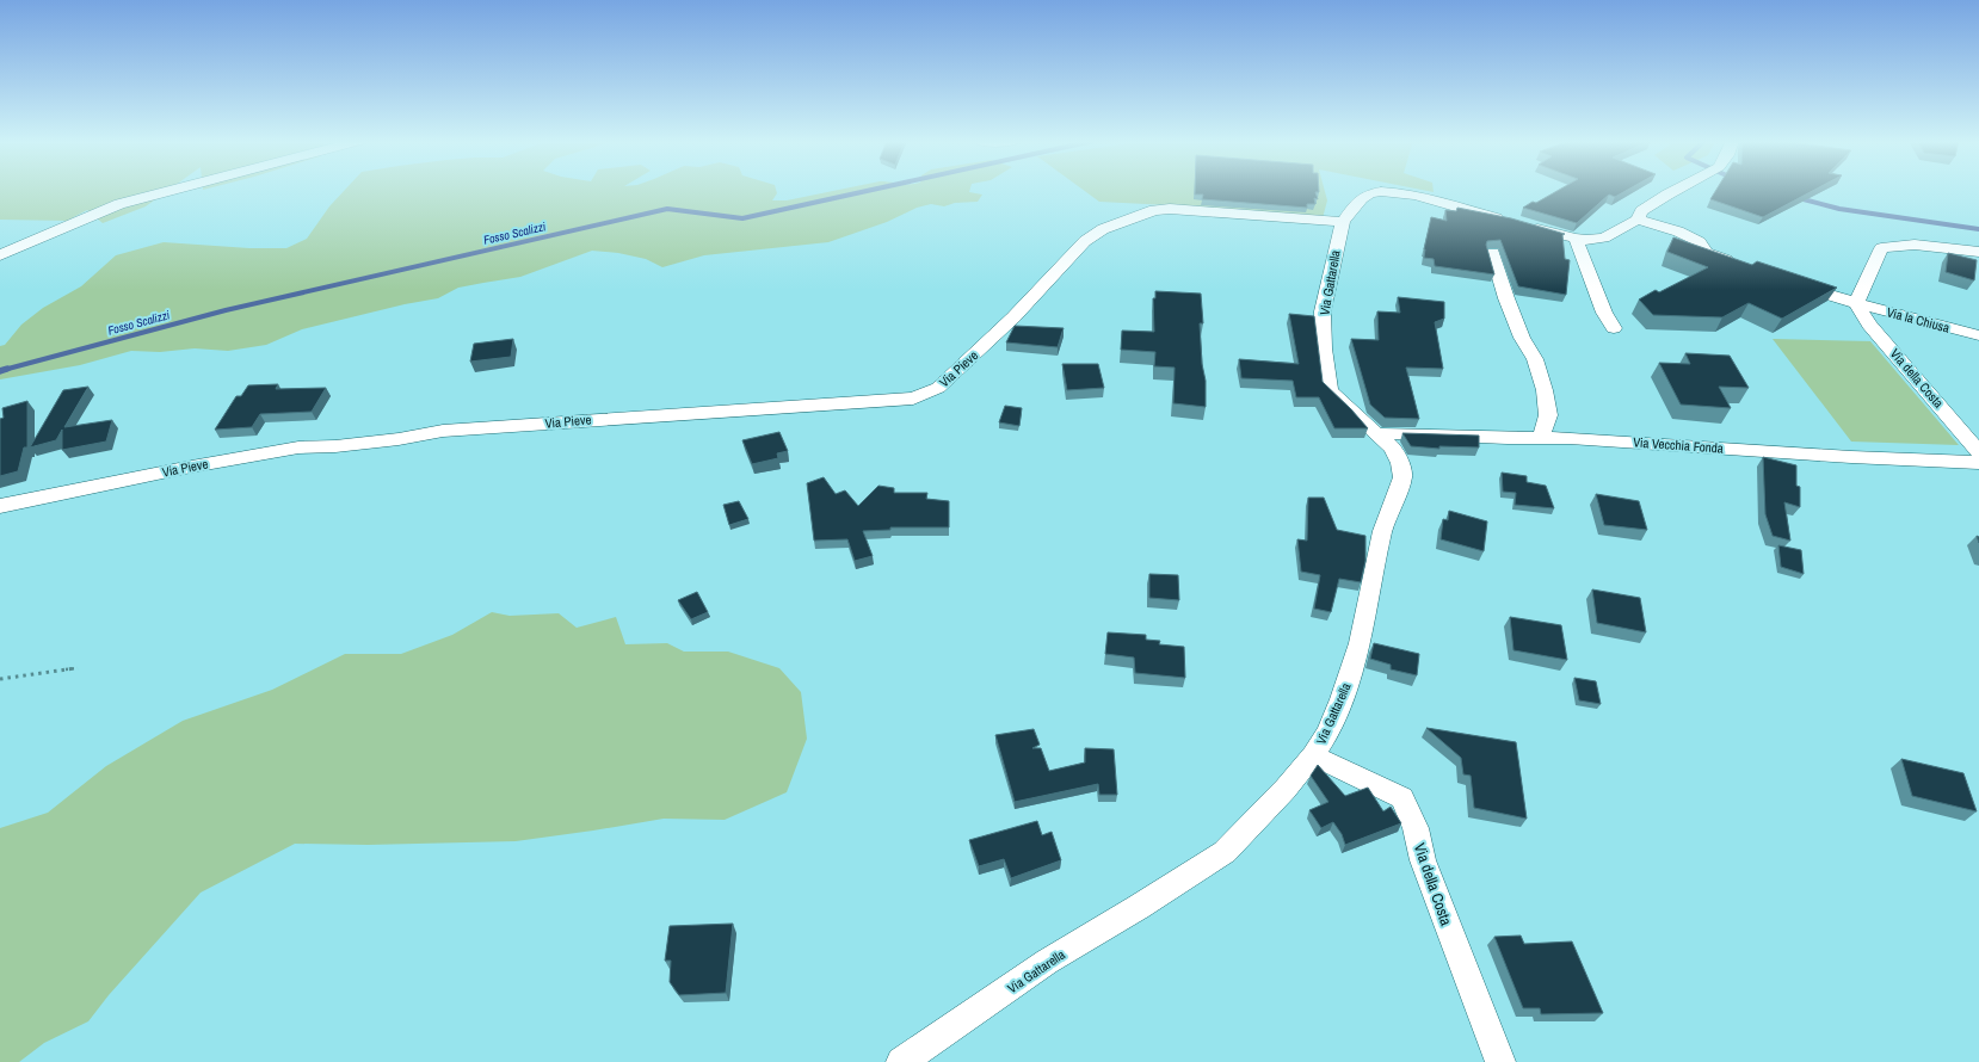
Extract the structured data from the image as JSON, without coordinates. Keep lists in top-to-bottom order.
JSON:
{
  "streets": {
    "street": [
      "Via Gattarella",
      "Via la Chiusa",
      "Via Pieve",
      "Via della Costa",
      "Via Vecchia Fonda"
    ]
  },
  "crossings": [
    ["Via Gattarella", "Via Pieve"],
    ["Via Gattarella", "Via della Costa"],
    ["Via Gattarella", "Via Vecchia Fonda"],
    ["Via la Chiusa", "Via della Costa"]
  ],
  "water": ["Fosso Scalizzi"]
}
